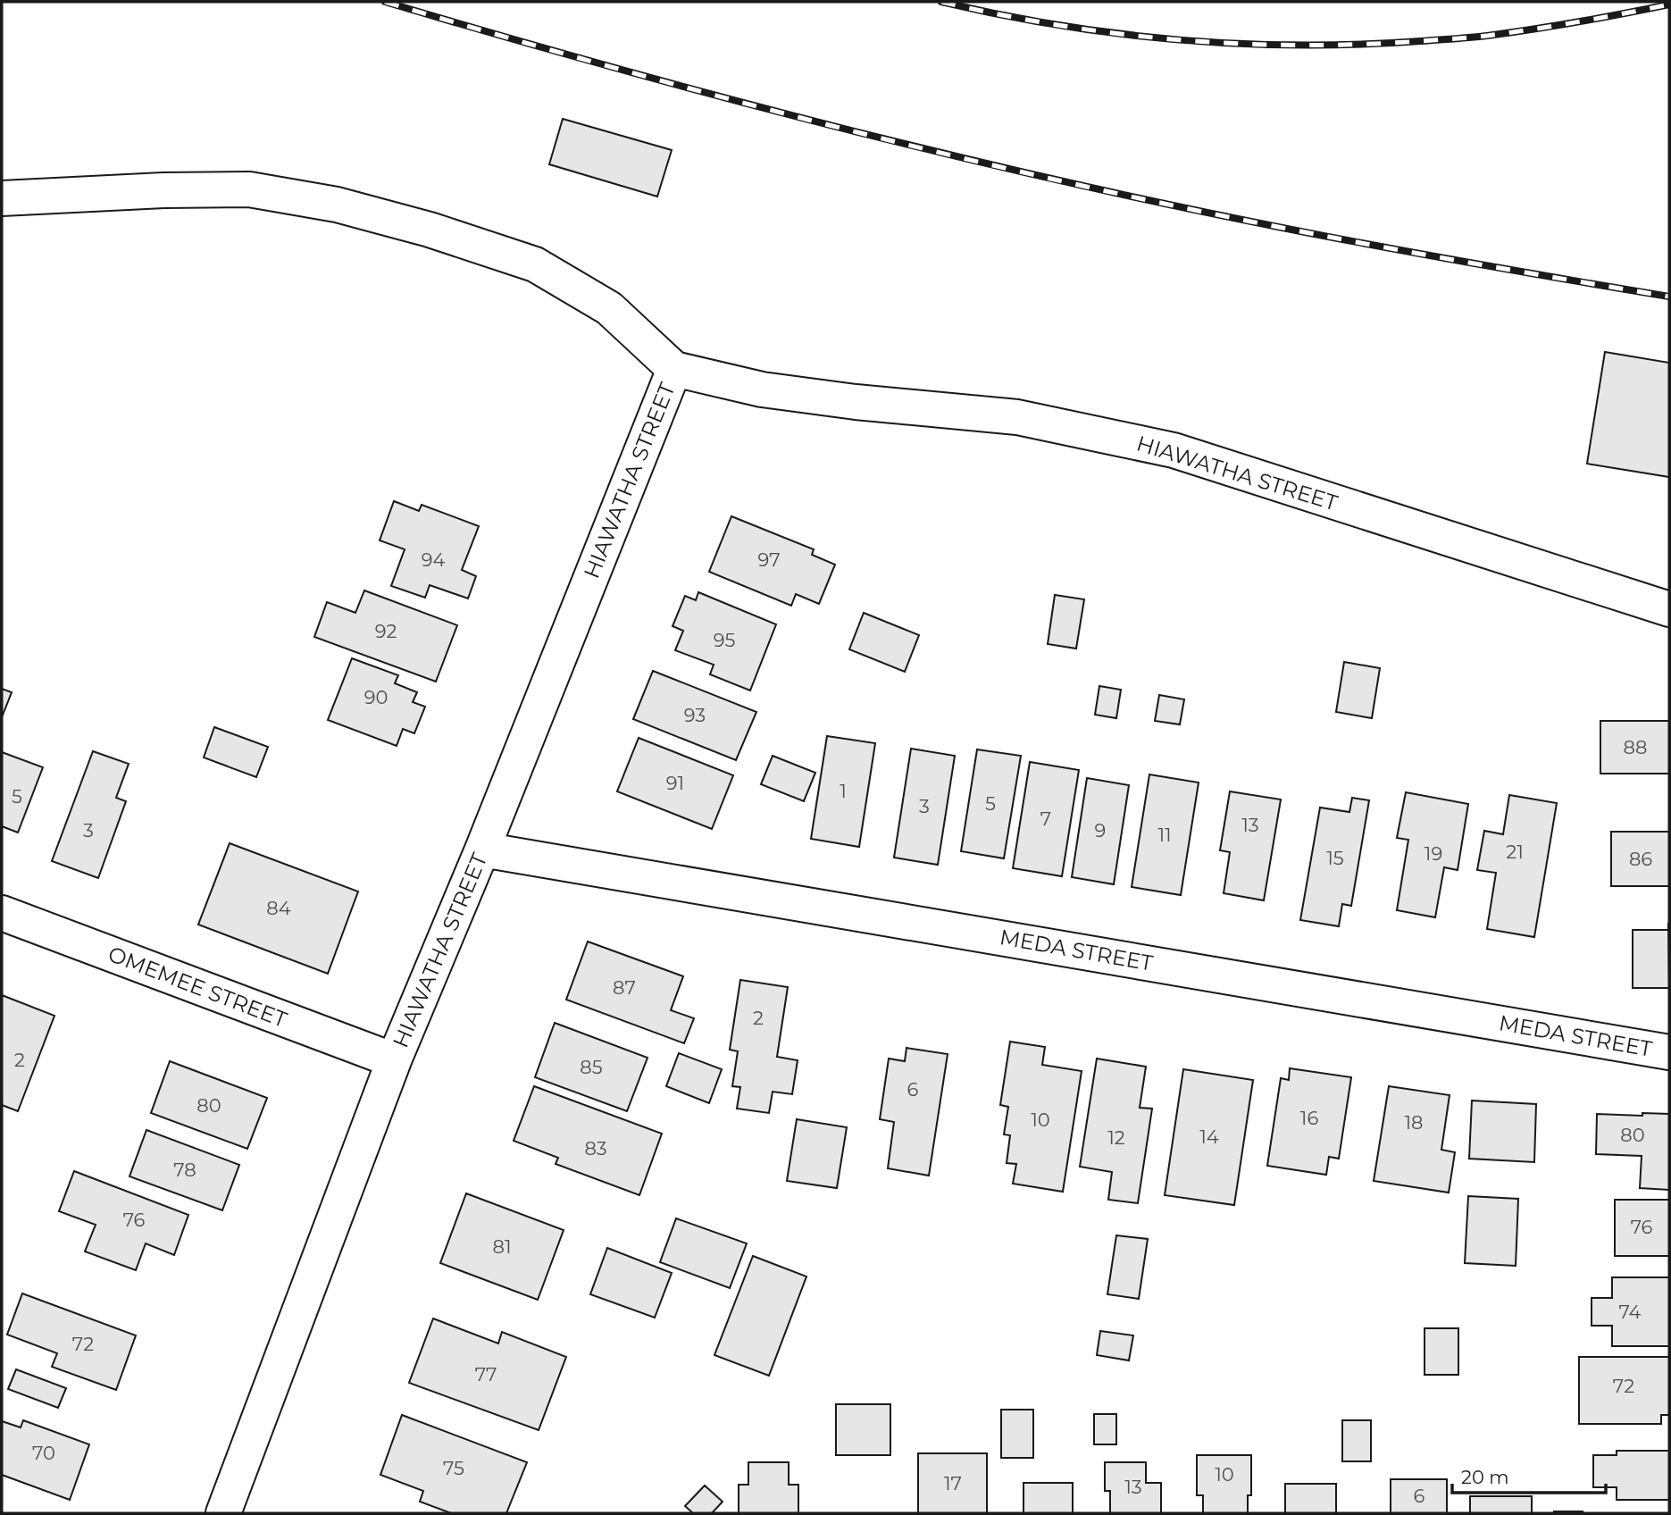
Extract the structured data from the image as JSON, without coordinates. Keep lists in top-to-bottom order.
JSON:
{
  "streets": {
    "street": ["HIAWATHA STREET", "MEDA STREET", "OMEMEE STREET"]
  },
  "crossings": [
    ["HIAWATHA STREET", "MEDA STREET"],
    ["HIAWATHA STREET", "OMEMEE STREET"]
  ],
  "house_numbers": [
    "94",
    "97",
    "92",
    "95",
    "90",
    "93",
    "88",
    "91",
    "1",
    "5",
    "5",
    "3",
    "7",
    "13",
    "3",
    "9",
    "11",
    "21",
    "19",
    "15",
    "86",
    "84",
    "87",
    "2",
    "2",
    "85",
    "6",
    "80",
    "16",
    "10",
    "18",
    "80",
    "14",
    "12",
    "83",
    "78",
    "76",
    "76",
    "81",
    "74",
    "72",
    "77",
    "72",
    "70",
    "75",
    "10",
    "17",
    "13",
    "6"
  ],
  "scale_bar": "20 m"
}
